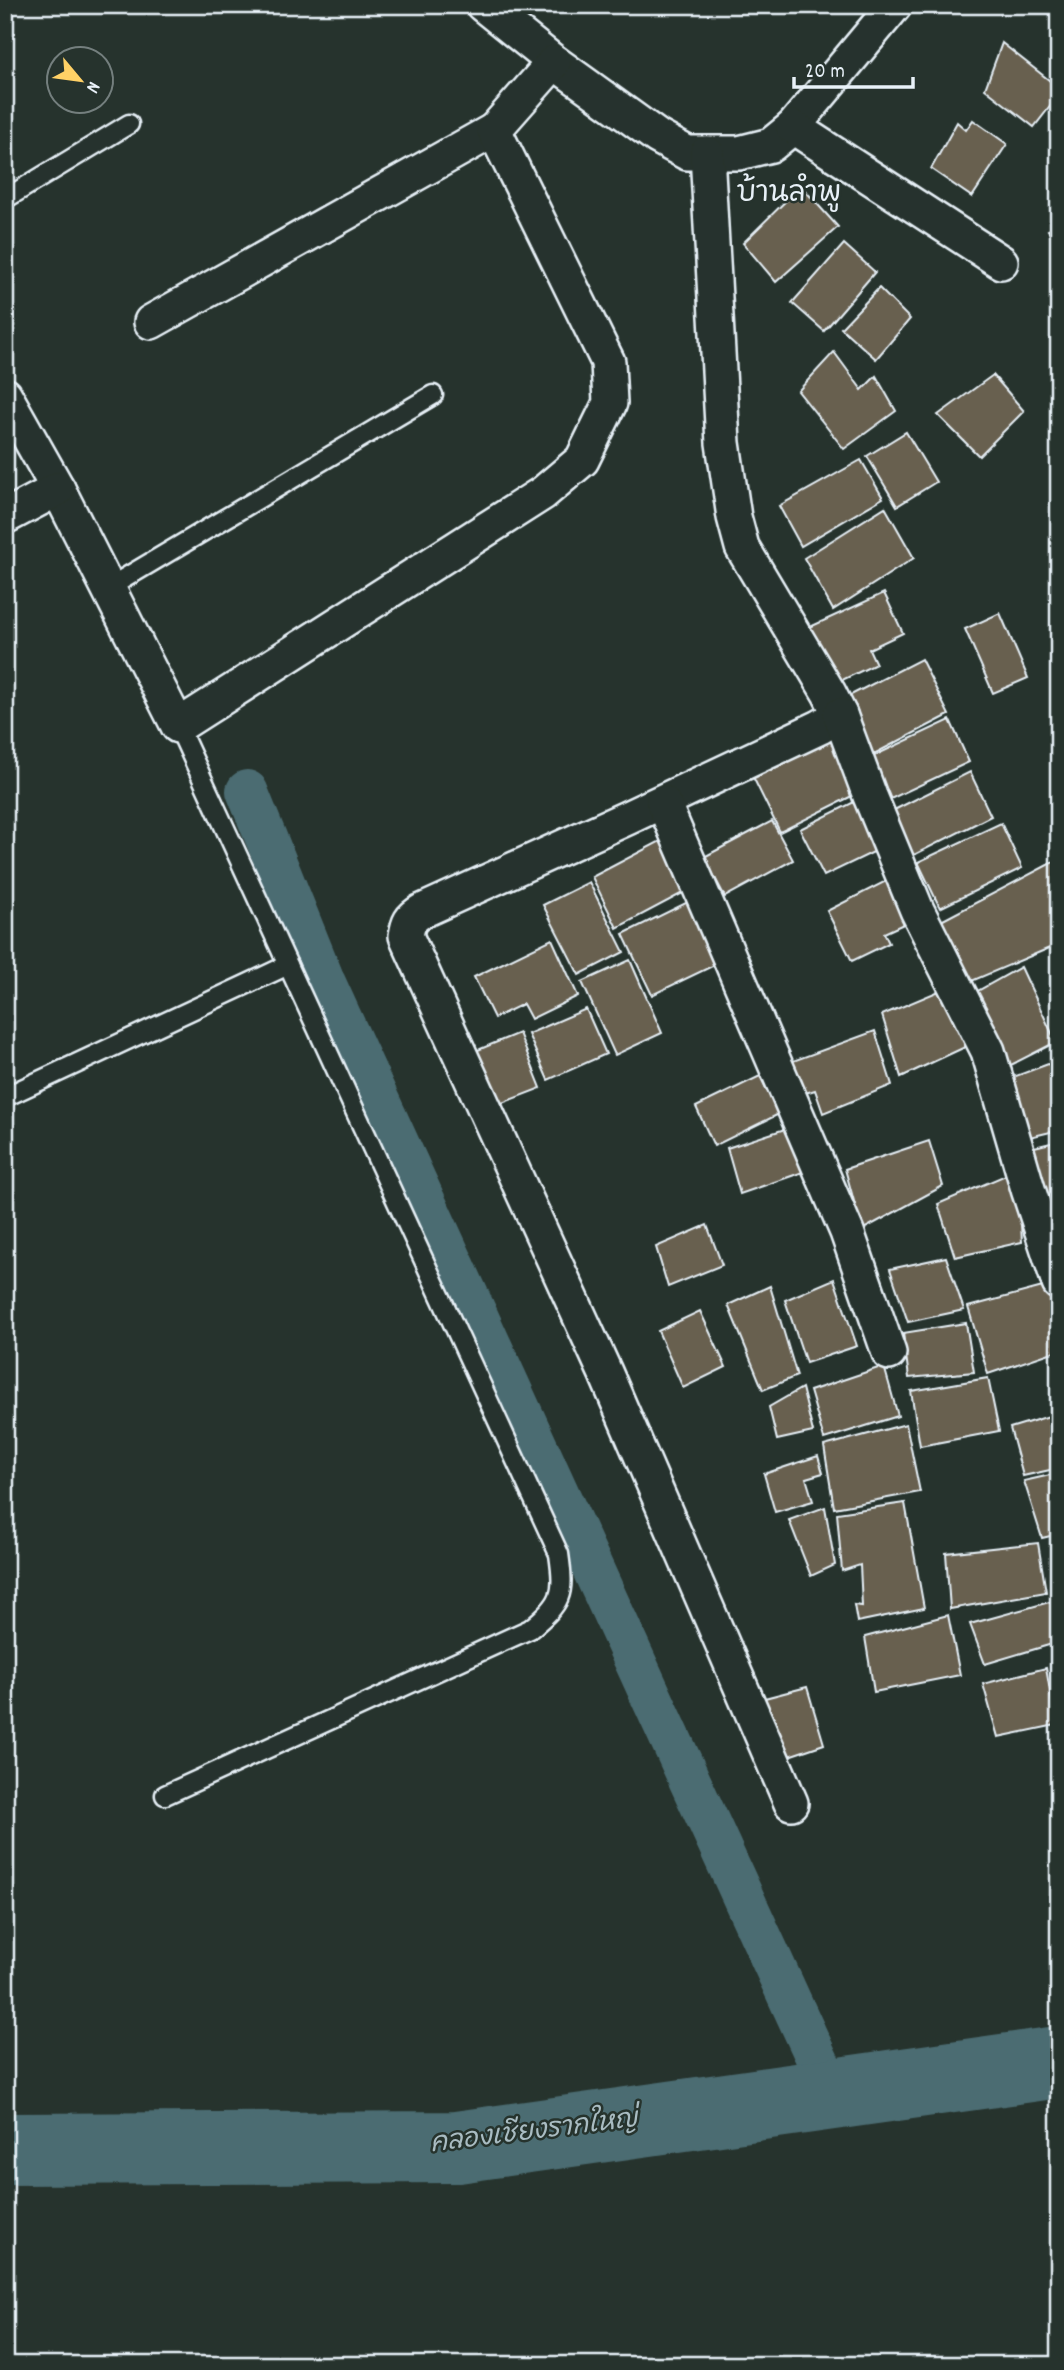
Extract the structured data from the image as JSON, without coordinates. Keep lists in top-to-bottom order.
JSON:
{
  "districts": ["บ้านลำพู"],
  "water": ["คลองเชียงรากใหญ่"],
  "scale_bar": "20 m",
  "north": "bottom right"
}
